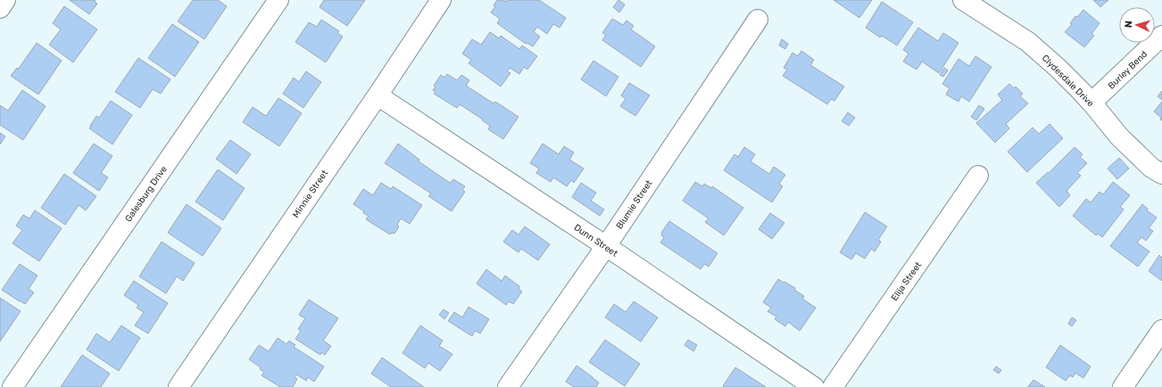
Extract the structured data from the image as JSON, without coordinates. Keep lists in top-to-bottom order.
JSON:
{
  "streets": {
    "street": [
      "Burley Bend",
      "Clydesdale Drive",
      "Galesburg Drive",
      "Minnie Street",
      "Blumie Street",
      "Dunn Street",
      "Elija Street"
    ]
  },
  "crossings": [
    ["Burley Bend", "Clydesdale Drive"],
    ["Minnie Street", "Dunn Street"],
    ["Blumie Street", "Dunn Street"]
  ],
  "north": "left"
}
